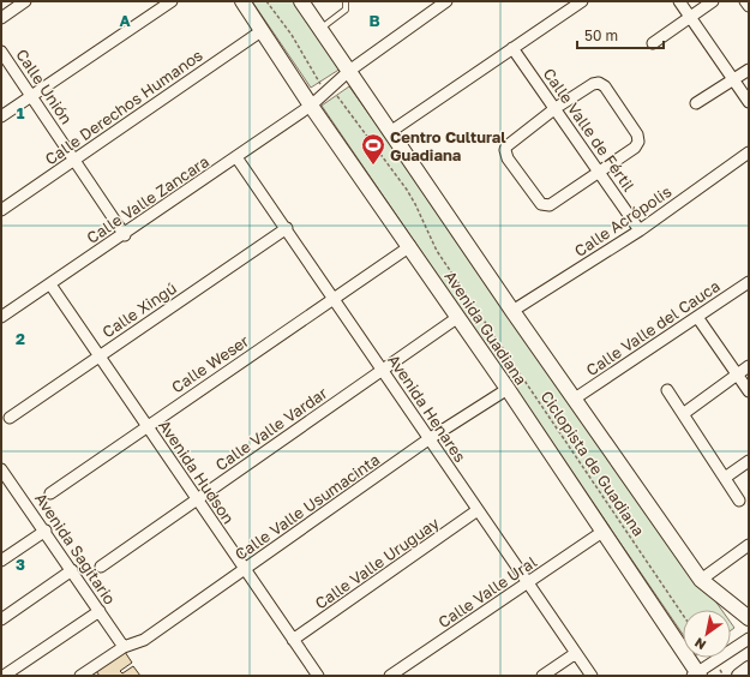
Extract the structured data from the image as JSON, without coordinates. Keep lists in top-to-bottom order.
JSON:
{
  "streets": {
    "street": [
      "Calle Unión",
      "Calle Derechos Humanos",
      "Calle Valle de Fértil",
      "Calle Valle Zancara",
      "Calle Acrópolis",
      "Calle Xingú",
      "Avenida Guadiana",
      "Calle Valle del Cauca",
      "Calle Weser",
      "Avenida Henares",
      "Calle Valle Vardar",
      "Avenida Hudson",
      "Calle Valle Usumacinta",
      "Avenida Sagitario",
      "Calle Valle Uruguay",
      "Calle Valle Ural"
    ],
    "path": ["Ciclopista de Guadiana"]
  },
  "crossings": [
    ["Calle Unión", "Calle Derechos Humanos"],
    ["Calle Unión", "Calle Valle Zancara"],
    ["Calle Derechos Humanos", "Avenida Guadiana"],
    ["Calle Valle de Fértil", "Calle Acrópolis"],
    ["Calle Valle Zancara", "Avenida Guadiana"],
    ["Calle Valle Zancara", "Avenida Henares"],
    ["Calle Valle Zancara", "Ciclopista de Guadiana"],
    ["Calle Valle Zancara", "Avenida Hudson"],
    ["Calle Acrópolis", "Avenida Guadiana"],
    ["Calle Xingú", "Avenida Henares"],
    ["Calle Xingú", "Avenida Hudson"],
    ["Avenida Guadiana", "Calle Valle del Cauca"],
    ["Avenida Guadiana", "Calle Weser"],
    ["Avenida Guadiana", "Calle Valle Vardar"],
    ["Avenida Guadiana", "Calle Valle Usumacinta"],
    ["Avenida Guadiana", "Calle Valle Ural"],
    ["Calle Weser", "Avenida Henares"],
    ["Calle Weser", "Avenida Hudson"],
    ["Avenida Henares", "Calle Valle Vardar"],
    ["Avenida Henares", "Calle Valle Usumacinta"],
    ["Avenida Henares", "Calle Valle Uruguay"],
    ["Avenida Henares", "Calle Valle Ural"],
    ["Calle Valle Vardar", "Avenida Hudson"],
    ["Avenida Hudson", "Calle Valle Usumacinta"],
    ["Avenida Hudson", "Calle Valle Uruguay"],
    ["Calle Valle Usumacinta", "Avenida Sagitario"]
  ],
  "places": {
    "sports": ["Centro Cultural Guadiana"]
  },
  "scale_bar": "50 m",
  "north": "bottom left",
  "grid": {
    "columns": ["A", "B"],
    "rows": ["1", "2", "3"]
  }
}
